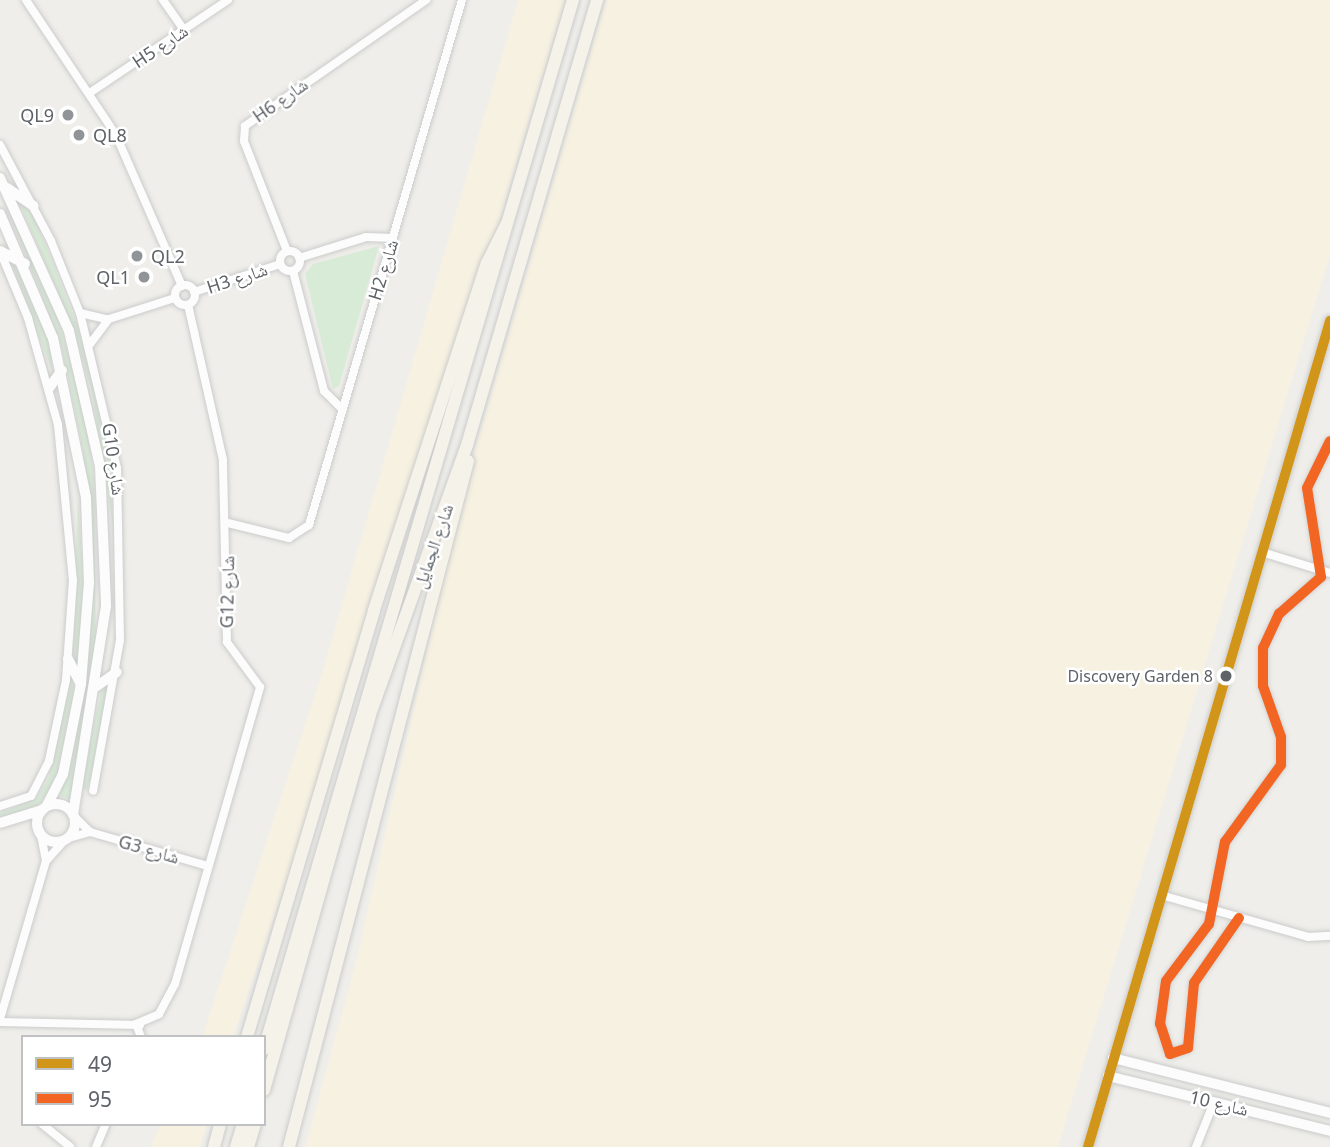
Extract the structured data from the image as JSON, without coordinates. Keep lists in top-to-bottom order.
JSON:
{
  "streets": {
    "main road": ["شارع الجمايل"],
    "street": [
      "H5 شارع",
      "H6 شارع",
      "H2 شارع",
      "H3 شارع",
      "G10 شارع",
      "G12 شارع",
      "G3 شارع",
      "شارع 10"
    ]
  },
  "crossings": [
    ["H2 شارع", "G12 شارع"],
    ["G10 شارع", "G3 شارع"],
    ["G12 شارع", "G3 شارع"]
  ],
  "places": [
    "QL9",
    "QL8",
    "QL2",
    "QL1",
    "Discovery Garden 8"
  ],
  "lines": ["transit line 49", "transit line 95"],
  "legend": ["49", "95"]
}
